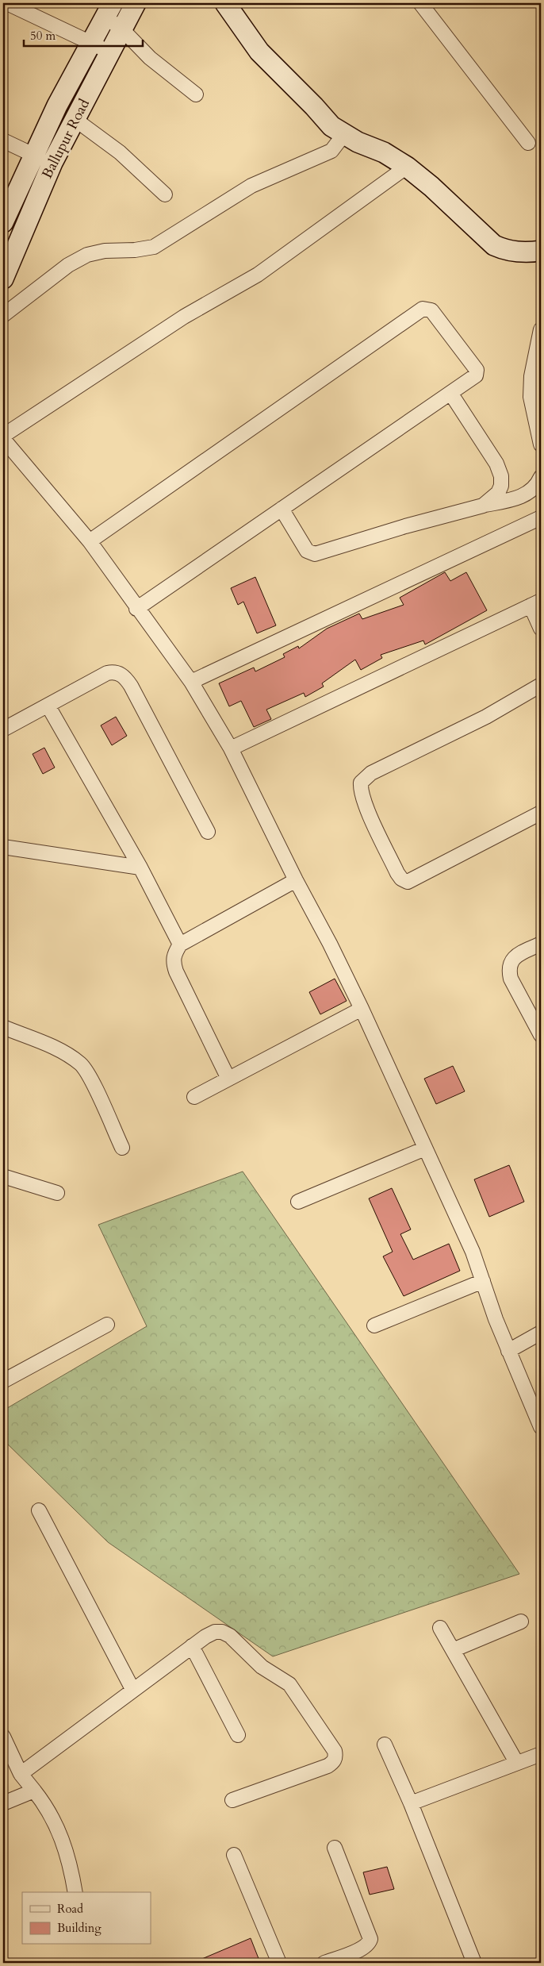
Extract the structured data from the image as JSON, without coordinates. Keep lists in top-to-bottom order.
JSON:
{
  "streets": {
    "main road": ["Ballupur Road"]
  },
  "legend": ["Road", "Building"],
  "scale_bar": "50 m"
}
